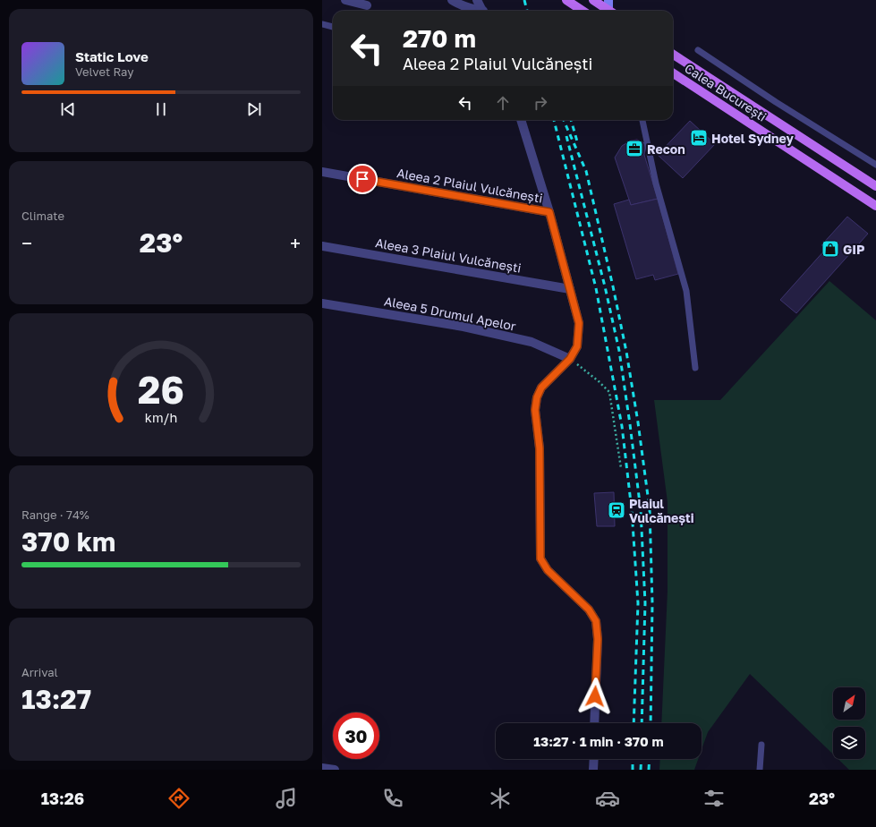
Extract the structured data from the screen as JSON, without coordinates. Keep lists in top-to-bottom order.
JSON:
{
  "streets": {
    "main road": ["Calea București"],
    "street": ["Aleea 2 Plaiul Vulcănești", "Aleea 3 Plaiul Vulcănești", "Aleea 5 Drumul Apelor"]
  },
  "places": {
    "hotel": ["Hotel Sydney"],
    "office": ["Recon"],
    "shop": ["GIP"],
    "station": ["Plaiul Vulcănești"]
  },
  "north": "top right",
  "page": {
    "turn": ["270 m", "Aleea 2 Plaiul Vulcănești"],
    "song": ["Static Love", "Velvet Ray"],
    "tile": [
      "Climate",
      ["Range · 74%", "370 km"],
      ["Arrival", "13:27"]
    ],
    "heat": ["−", "23°", "+"],
    "limit": "30",
    "trip": "13:27 · 1 min · 370 m",
    "tabs": ["13:26", "23°"],
    "gauge": ["26", "km/h"]
  }
}
